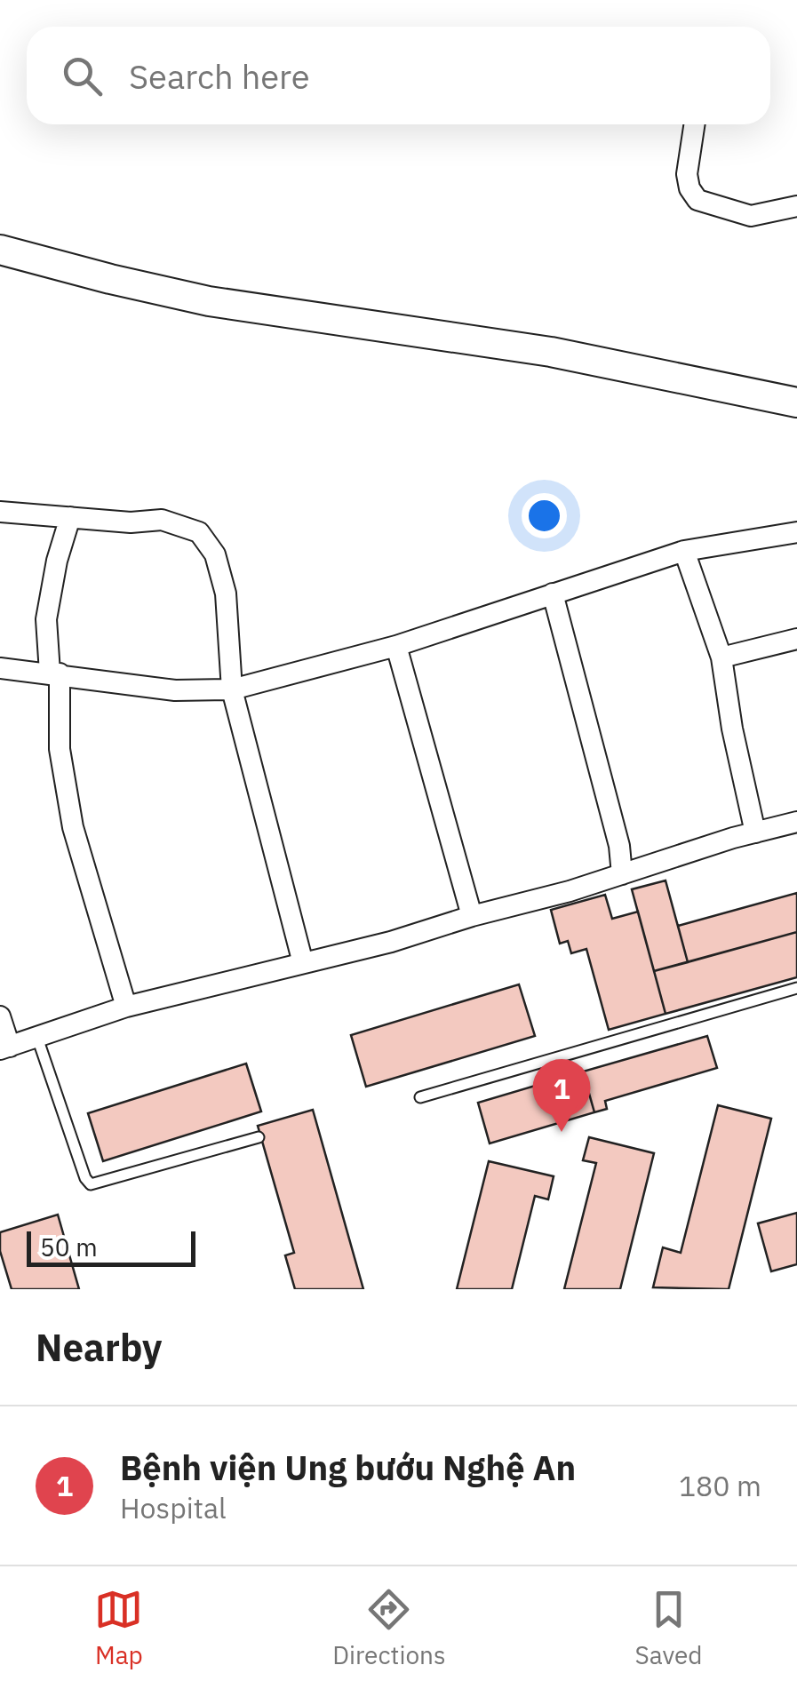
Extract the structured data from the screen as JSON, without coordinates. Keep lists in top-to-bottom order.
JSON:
{
  "scale_bar": "50 m",
  "page": {
    "search": "Search here",
    "pins": "1",
    "scale": "50 m",
    "heading": "Nearby",
    "list": [
      {
        "mark": "1",
        "name": "Bệnh viện Ung bướu Nghệ An",
        "note": "Hospital",
        "value": "180 m"
      }
    ],
    "nav": ["Map", "Directions", "Saved"]
  }
}
